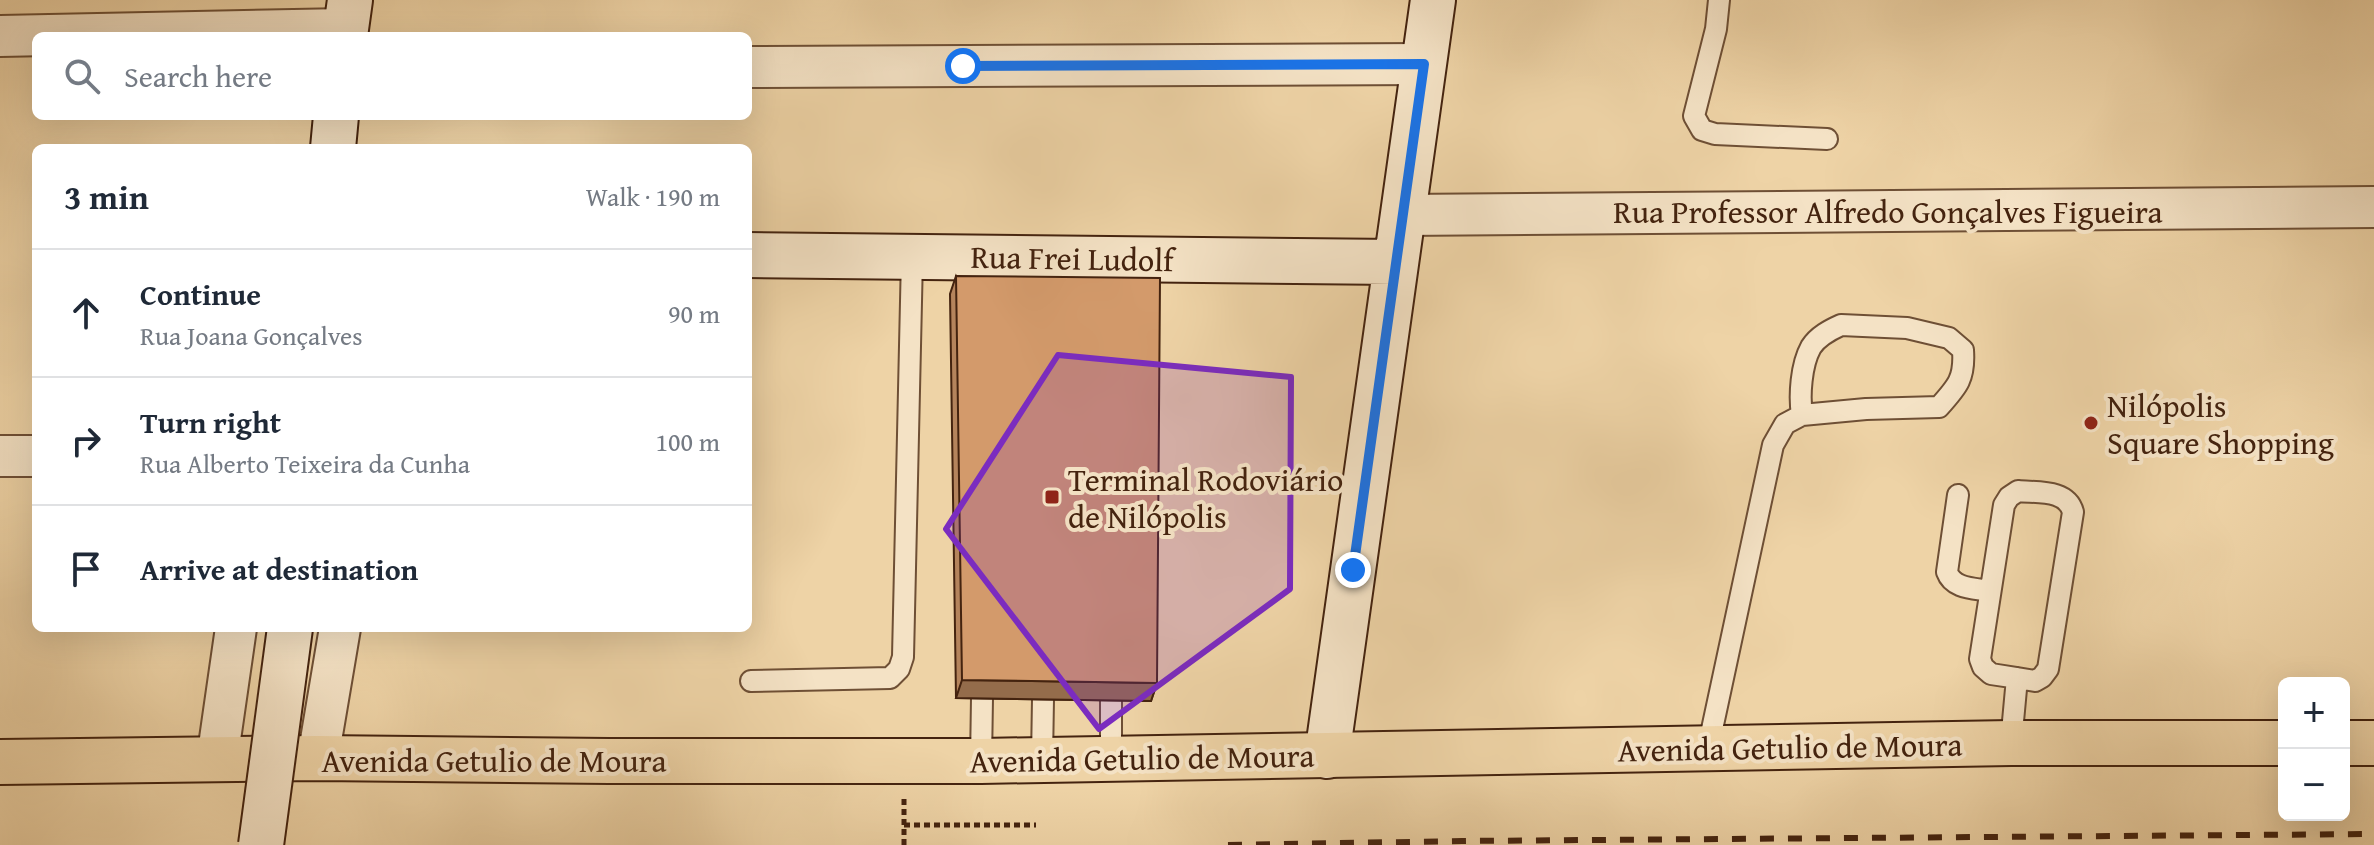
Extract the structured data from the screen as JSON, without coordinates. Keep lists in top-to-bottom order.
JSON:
{
  "streets": {
    "main road": ["Rua Frei Ludolf", "Avenida Getulio de Moura"],
    "street": ["Rua Professor Alfredo Gonçalves Figueira"]
  },
  "places": {
    "other": ["Nilópolis Square Shopping"],
    "transit": ["Terminal Rodoviário de Nilópolis"]
  },
  "page": {
    "search": "Search here",
    "heading": ["3 min", "Walk · 190 m"],
    "list": [
      ["Continue", "Rua Joana Gonçalves", "90 m"],
      ["Turn right", "Rua Alberto Teixeira da Cunha", "100 m"],
      "Arrive at destination"
    ],
    "map_buttons": ["+", "−"]
  }
}
